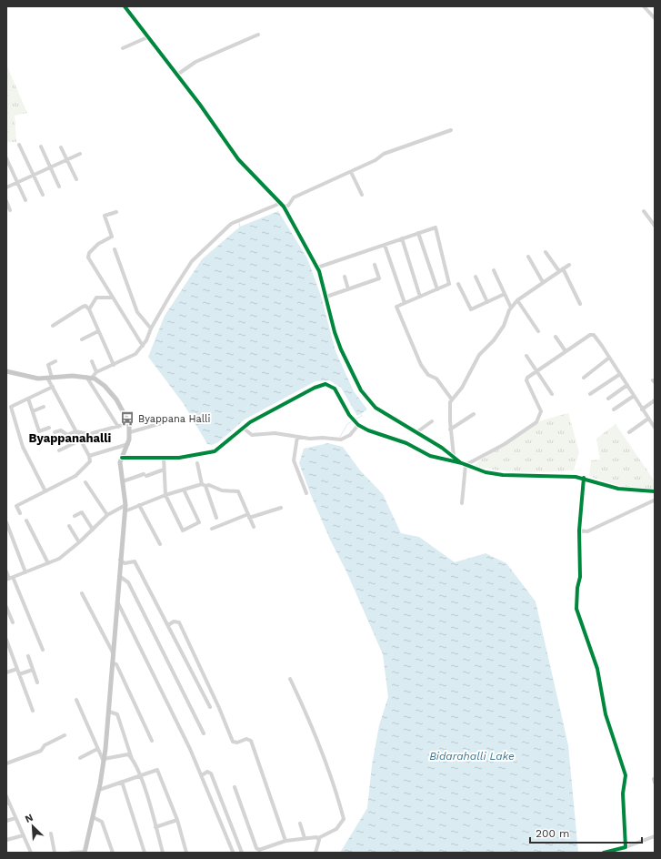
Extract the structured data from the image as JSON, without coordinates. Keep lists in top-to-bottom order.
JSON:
{
  "districts": ["Byappanahalli"],
  "water": ["Bidarahalli Lake"],
  "places": {
    "bus stop": ["Byappana Halli"]
  },
  "scale_bar": "200 m",
  "north": "top left"
}
